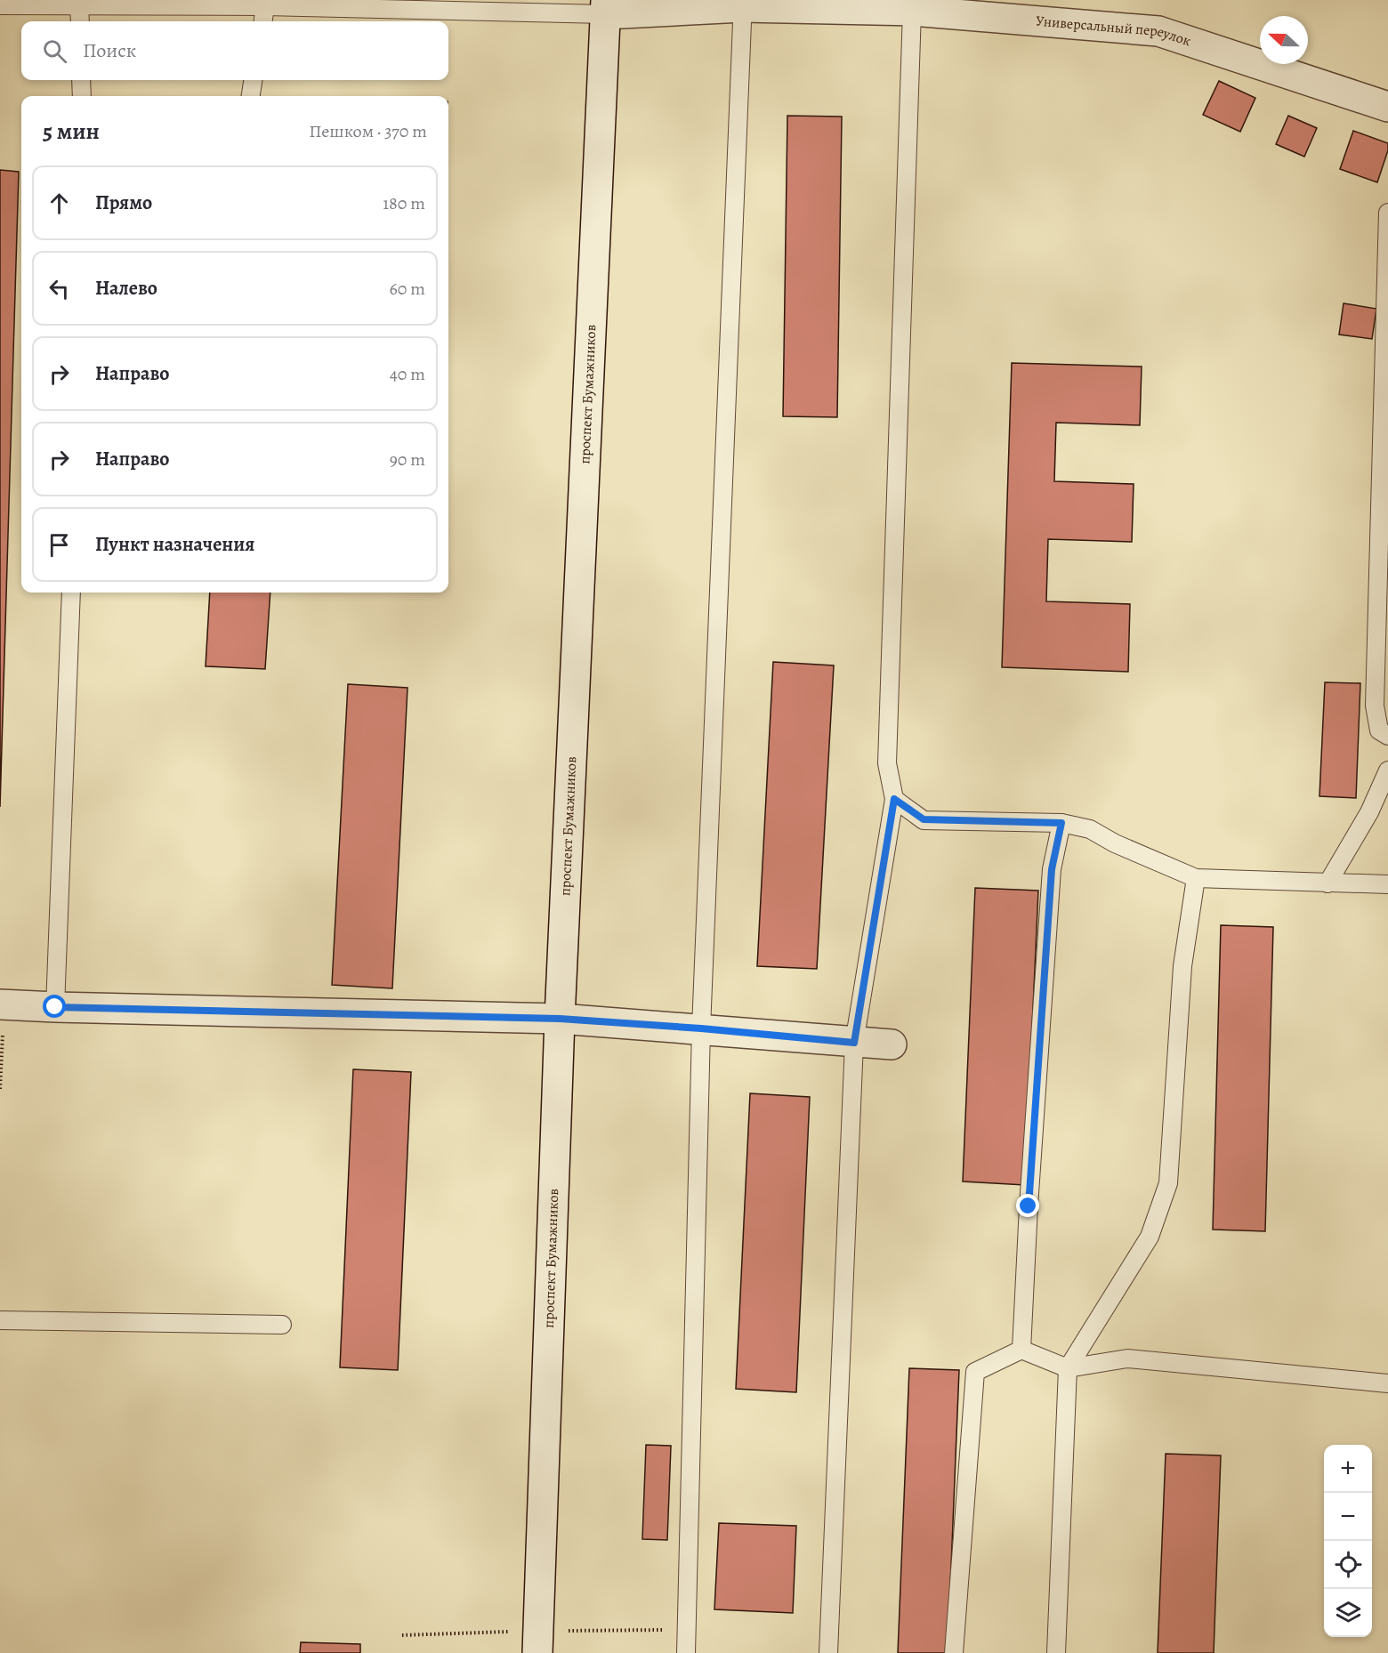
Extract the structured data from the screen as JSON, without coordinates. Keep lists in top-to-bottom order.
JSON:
{
  "streets": {
    "street": ["Универсальный переулок", "проспект Бумажников"]
  },
  "crossings": [
    ["Универсальный переулок", "проспект Бумажников"]
  ],
  "north": "left",
  "page": {
    "search": "Поиск",
    "heading": ["5 мин", "Пешком · 370 m"],
    "list": [
      ["Прямо", "180 m"],
      ["Налево", "60 m"],
      ["Направо", "40 m"],
      ["Направо", "90 m"],
      "Пункт назначения"
    ],
    "map_buttons": ["+", "−"]
  }
}
